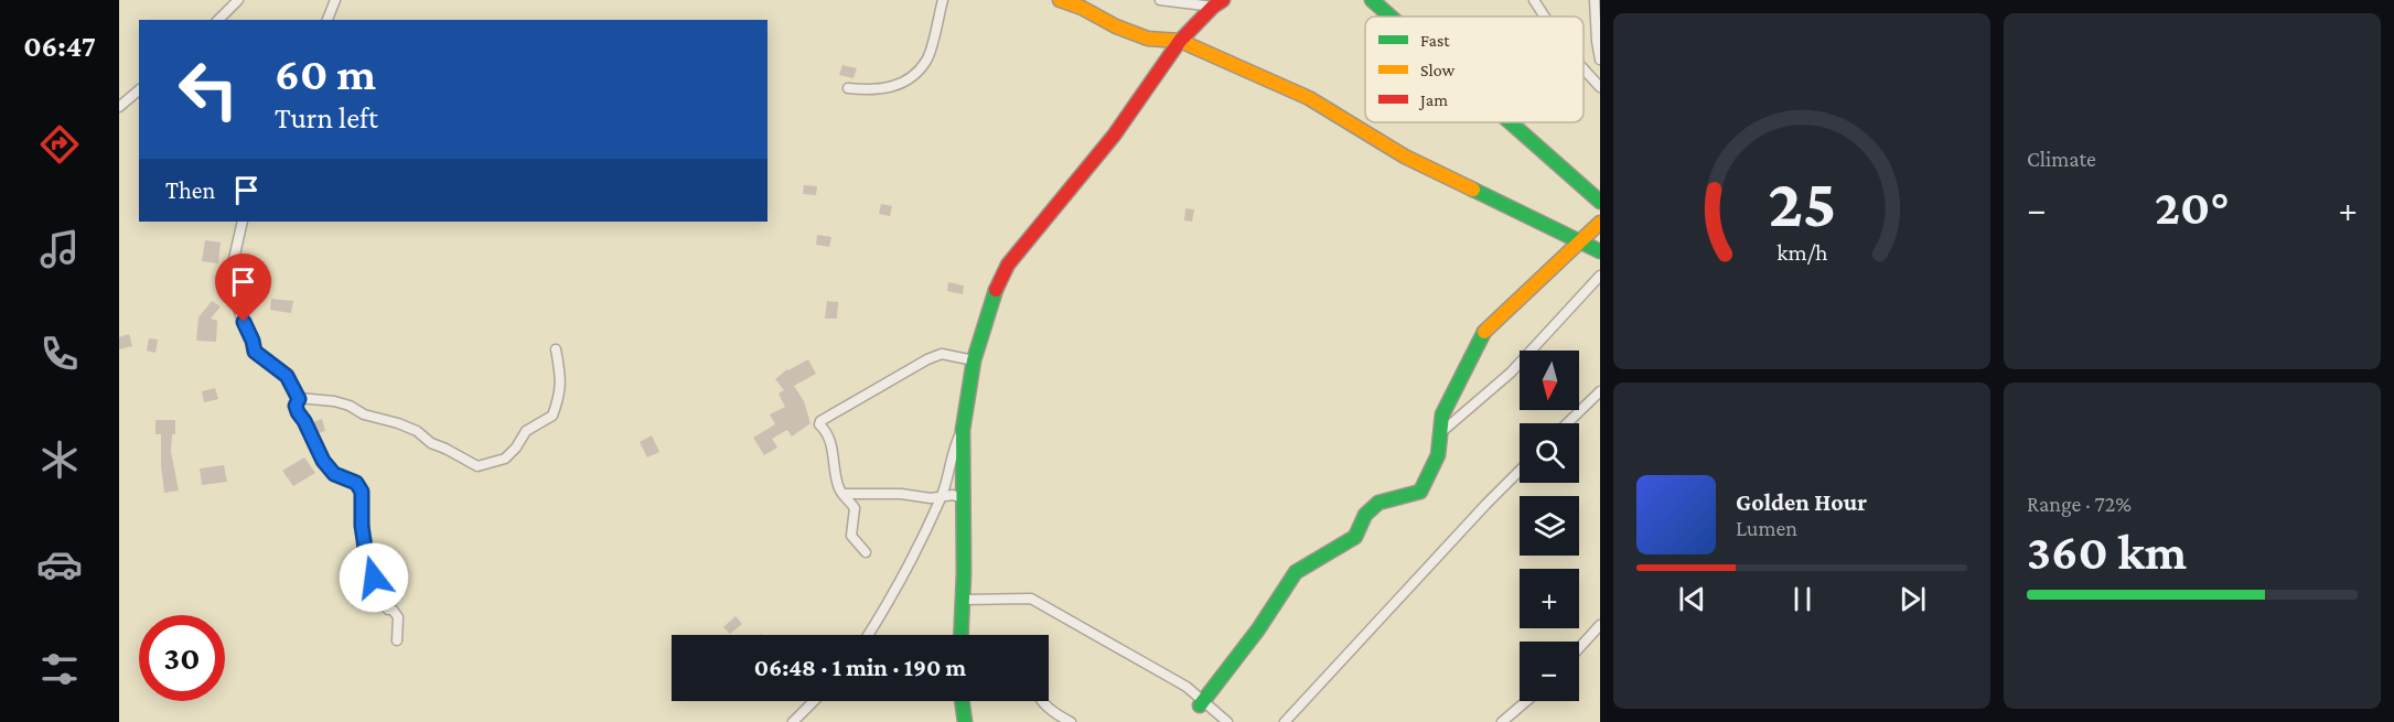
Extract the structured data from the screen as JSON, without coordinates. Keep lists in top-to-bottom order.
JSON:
{
  "legend": ["Fast", "Slow", "Jam"],
  "north": "bottom",
  "page": {
    "tabs": "06:47",
    "tile": [
      "Climate",
      ["Range · 72%", "360 km"]
    ],
    "turn": ["60 m", "Turn left"],
    "then": "Then",
    "heat": ["−", "20°", "+"],
    "map_buttons": ["+", "−"],
    "song": ["Golden Hour", "Lumen"],
    "limit": "30",
    "trip": "06:48 · 1 min · 190 m",
    "gauge": ["25", "km/h"]
  }
}
